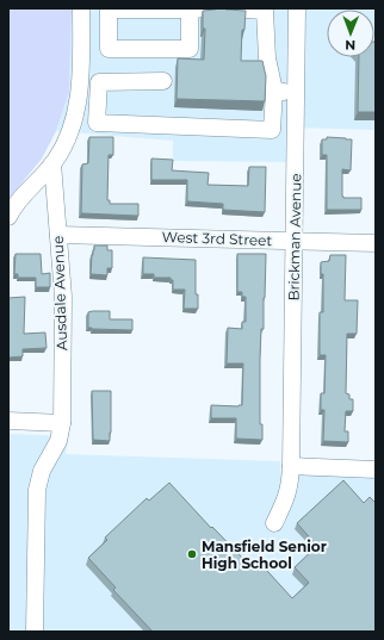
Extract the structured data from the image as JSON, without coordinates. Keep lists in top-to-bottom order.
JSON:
{
  "streets": {
    "street": ["Brickman Avenue", "West 3rd Street", "Ausdale Avenue"]
  },
  "crossings": [
    ["Brickman Avenue", "West 3rd Street"],
    ["West 3rd Street", "Ausdale Avenue"]
  ],
  "places": ["Mansfield Senior High School"],
  "north": "bottom"
}
